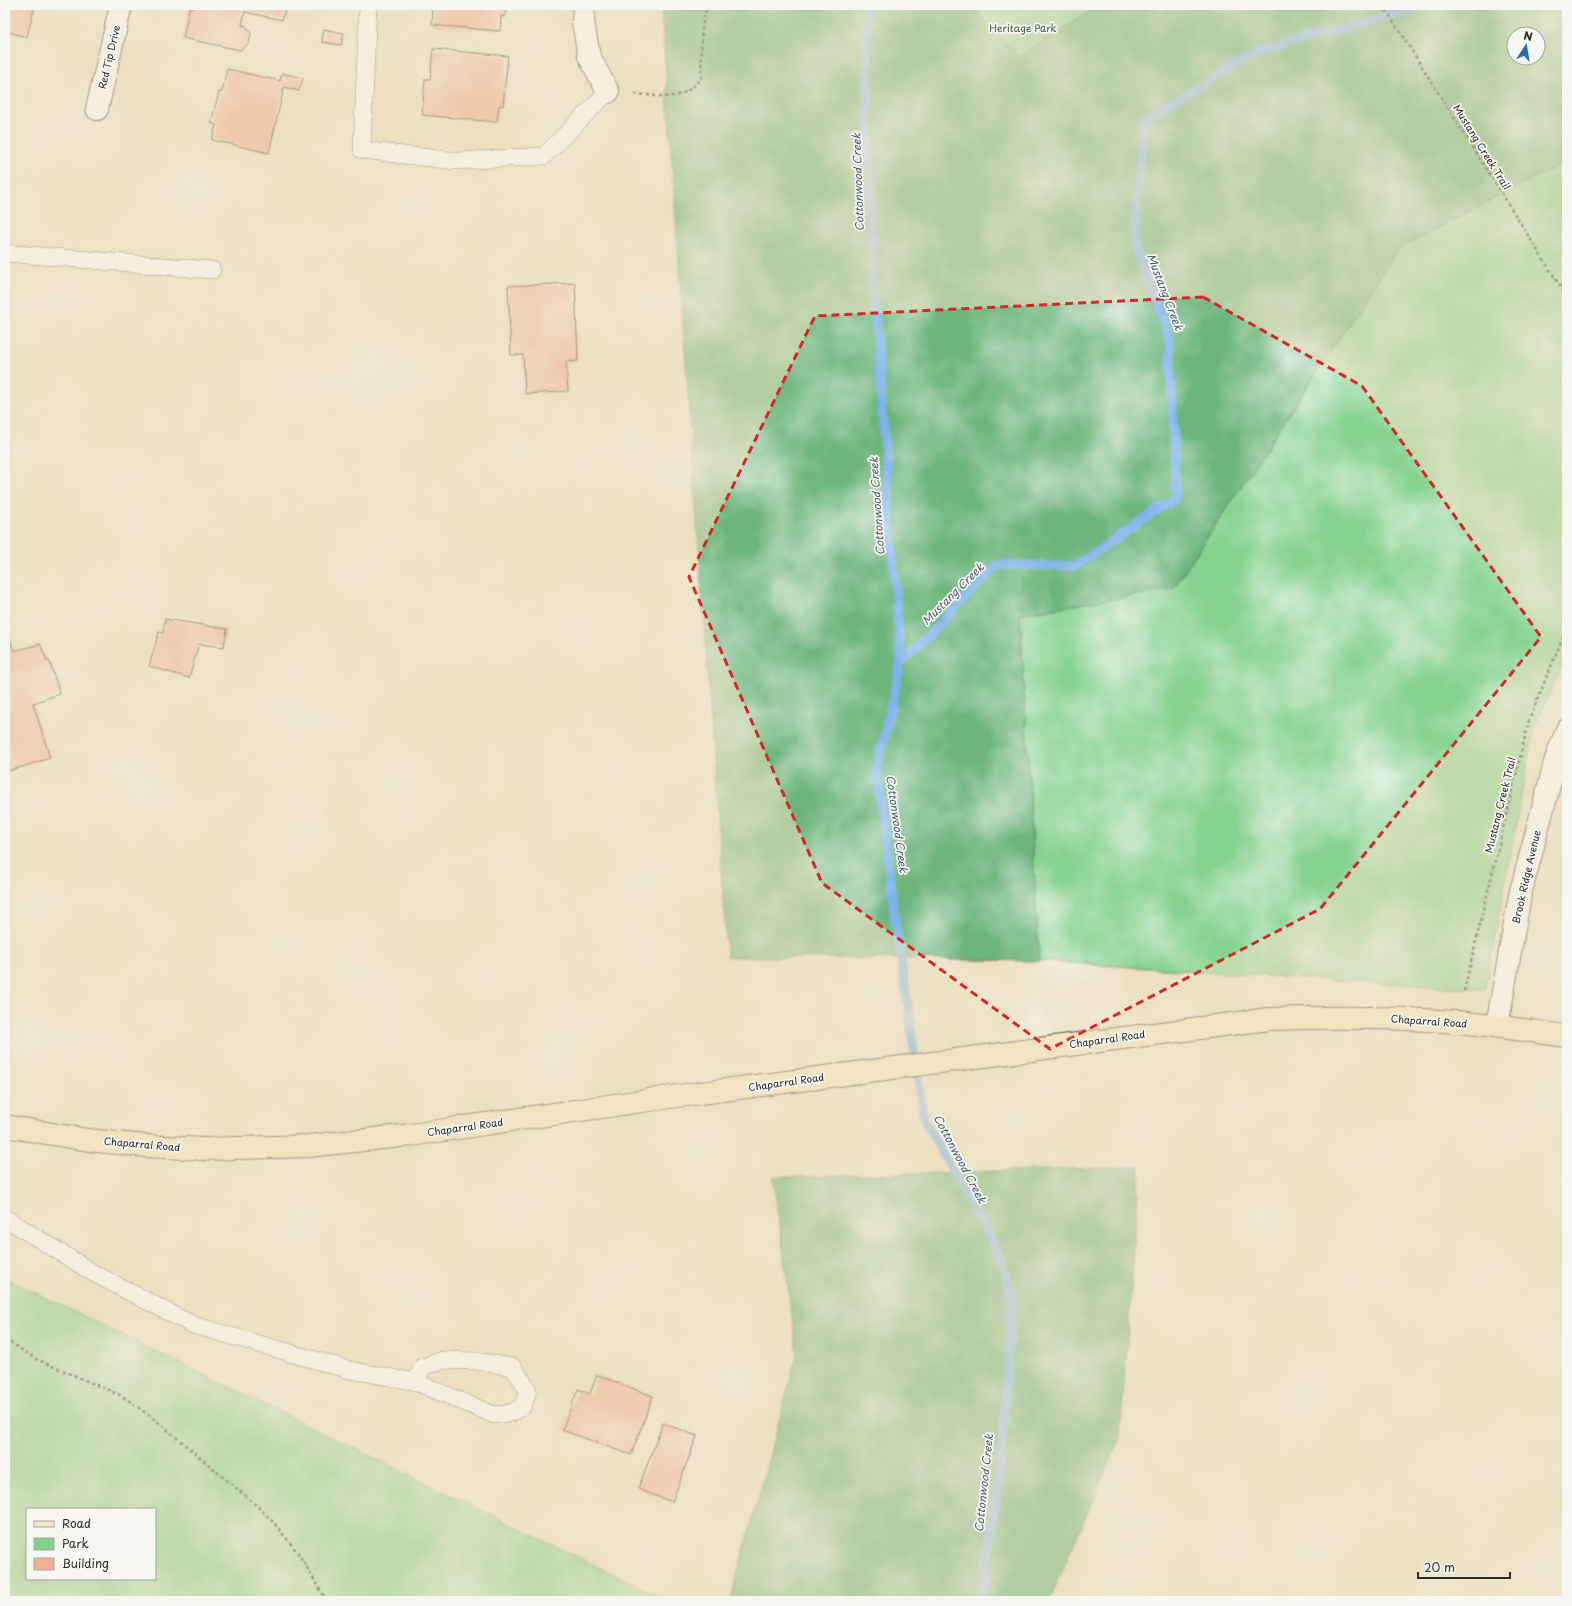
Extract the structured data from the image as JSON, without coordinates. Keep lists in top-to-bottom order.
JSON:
{
  "streets": {
    "main road": ["Chaparral Road"],
    "street": ["Red Tip Drive", "Brook Ridge Avenue"],
    "path": ["Mustang Creek Trail"]
  },
  "crossings": [
    ["Brook Ridge Avenue", "Chaparral Road"]
  ],
  "water": ["Cottonwood Creek", "Mustang Creek"],
  "parks": ["Heritage Park"],
  "legend": ["Road", "Park", "Building"],
  "scale_bar": "20 m",
  "north": "top"
}
